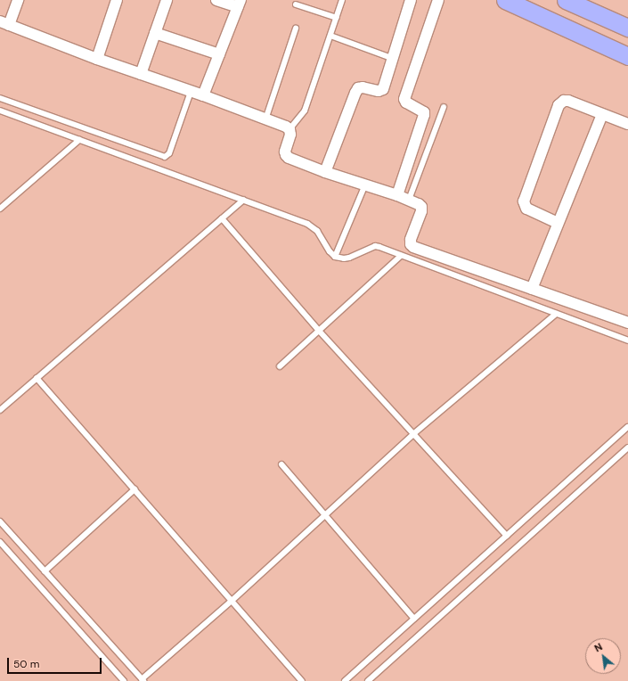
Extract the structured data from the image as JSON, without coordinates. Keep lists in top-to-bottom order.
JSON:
{
  "scale_bar": "50 m",
  "north": "top left"
}
